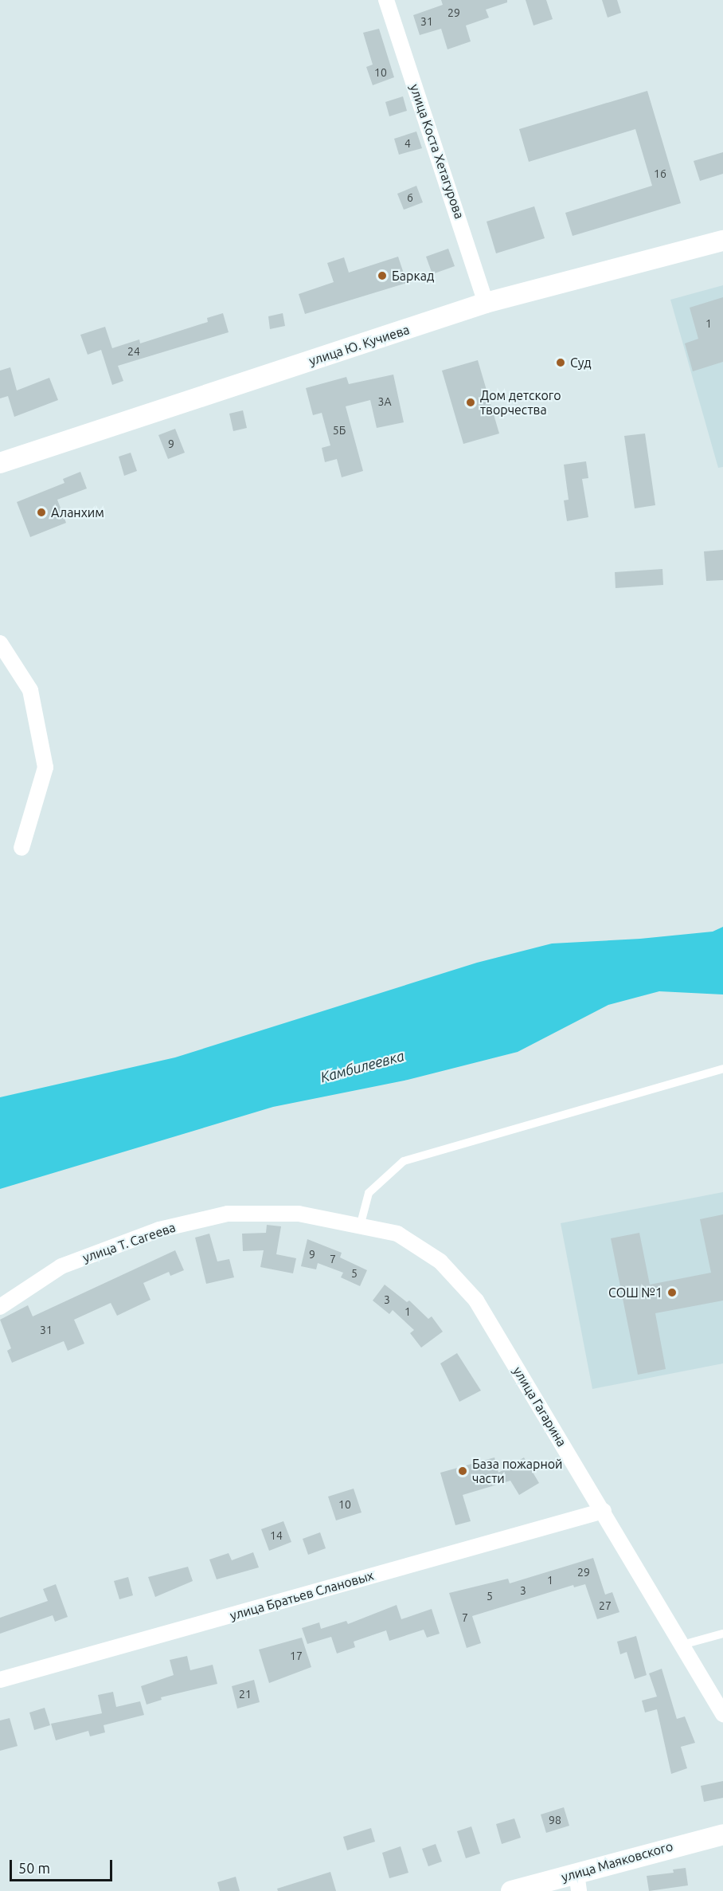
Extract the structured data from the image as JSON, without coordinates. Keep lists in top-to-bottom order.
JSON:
{
  "streets": {
    "street": [
      "улица Коста Хетагурова",
      "улица Ю. Кучиева",
      "улица Т. Сагеева",
      "улица Гагарина",
      "улица Братьев Слановых",
      "улица Маяковского"
    ]
  },
  "crossings": [
    ["улица Коста Хетагурова", "улица Ю. Кучиева"],
    ["улица Т. Сагеева", "улица Гагарина"],
    ["улица Гагарина", "улица Братьев Слановых"]
  ],
  "water": ["Камбилеевка"],
  "places": [
    "Баркад",
    "Суд",
    "Дом детского творчества",
    "Аланхим",
    "СОШ №1",
    "База пожарной части"
  ],
  "house_numbers": [
    "29",
    "31",
    "10",
    "4",
    "16",
    "6",
    "1",
    "24",
    "3А",
    "5Б",
    "9",
    "9",
    "7",
    "5",
    "3",
    "1",
    "31",
    "10",
    "14",
    "29",
    "1",
    "3",
    "5",
    "27",
    "7",
    "17",
    "21",
    "98"
  ],
  "scale_bar": "50 m"
}
